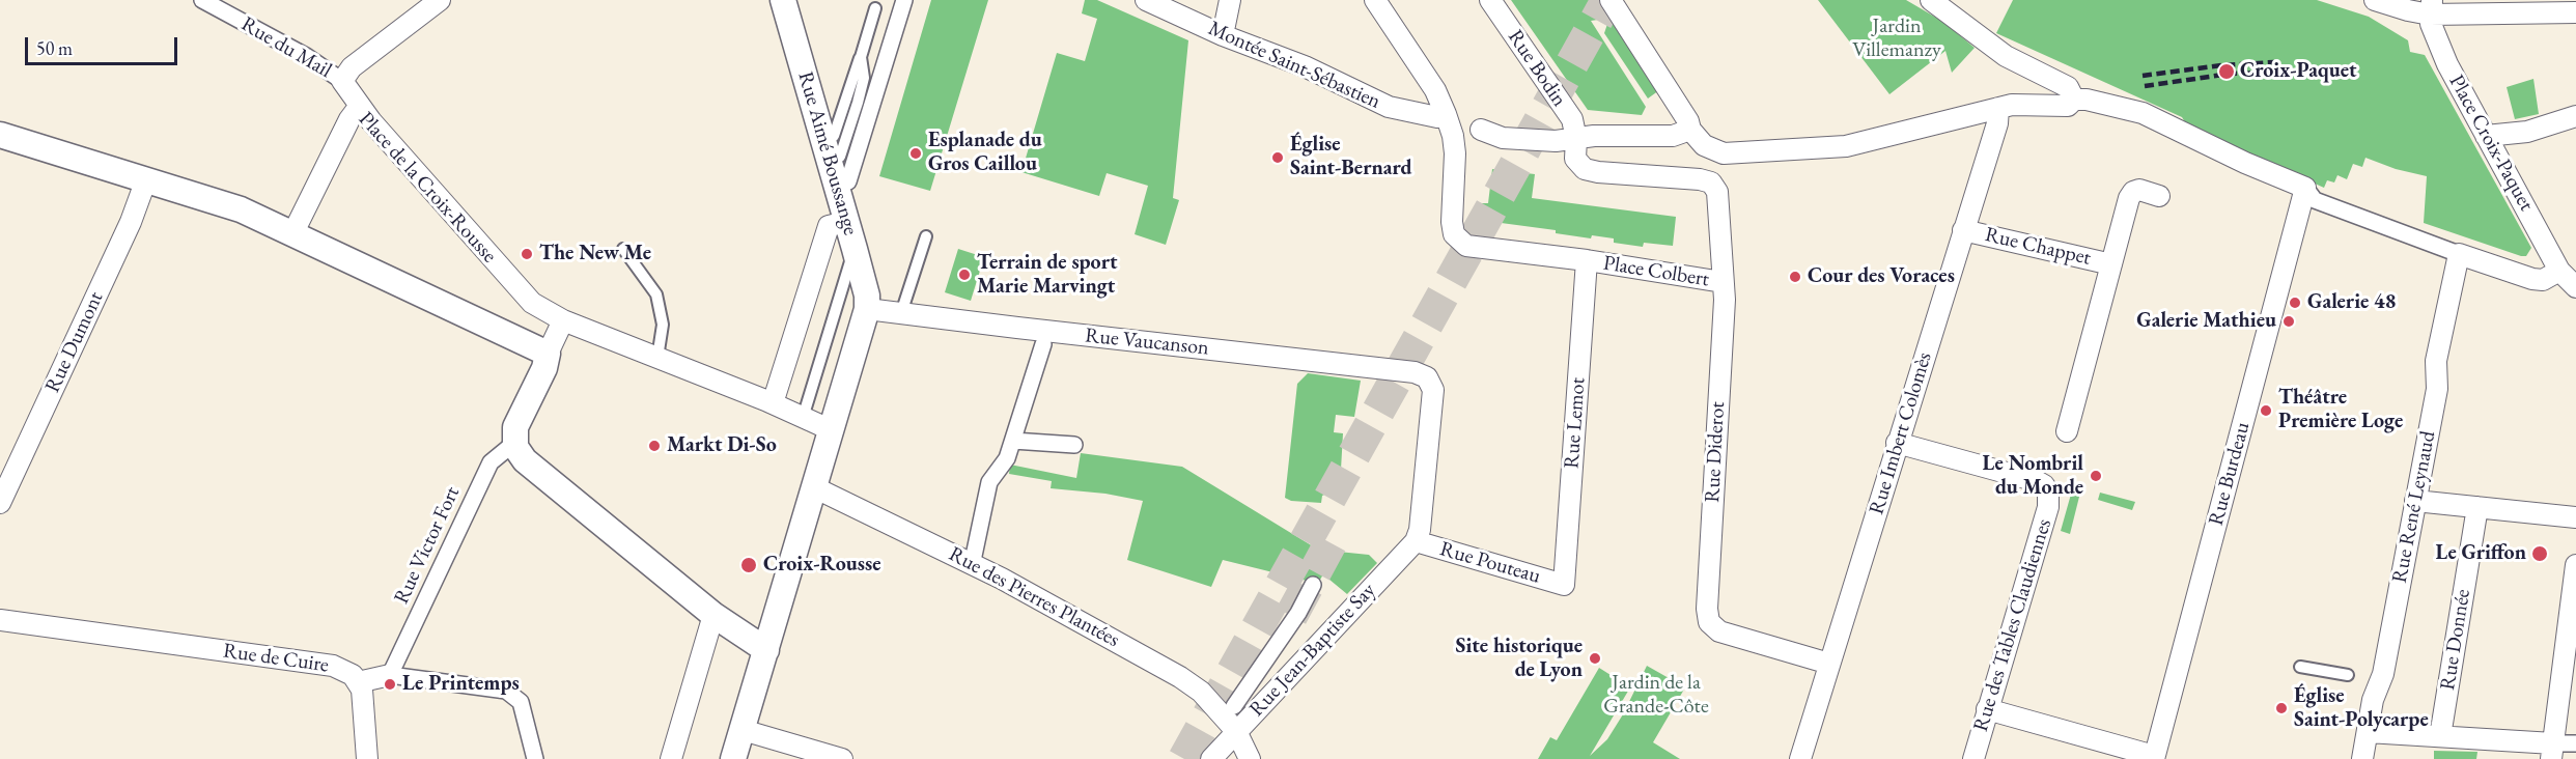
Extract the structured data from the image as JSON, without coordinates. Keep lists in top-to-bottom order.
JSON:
{
  "streets": {
    "street": [
      "Rue du Mail",
      "Montée Saint-Sébastien",
      "Rue Bodin",
      "Place Croix-Paquet",
      "Rue Aimé Boussange",
      "Place de la Croix-Rousse",
      "Rue Chappet",
      "Place Colbert",
      "Rue Dumont",
      "Rue Vaucanson",
      "Rue Lemot",
      "Rue Imbert Colomès",
      "Rue Diderot",
      "Rue Burdeau",
      "Rue René Leynaud",
      "Rue Victor Fort",
      "Rue Pouteau",
      "Rue des Pierres Plantées",
      "Rue des Tables Claudiennes",
      "Rue Donnée",
      "Rue Jean-Baptiste Say",
      "Rue de Cuire"
    ]
  },
  "crossings": [
    ["Rue du Mail", "Place de la Croix-Rousse"],
    ["Montée Saint-Sébastien", "Place Colbert"],
    ["Rue Bodin", "Place Colbert"],
    ["Rue Aimé Boussange", "Rue Vaucanson"],
    ["Rue Chappet", "Rue Imbert Colomès"],
    ["Place Colbert", "Rue Lemot"],
    ["Place Colbert", "Rue Diderot"],
    ["Rue Vaucanson", "Rue Pouteau"],
    ["Rue Vaucanson", "Rue Jean-Baptiste Say"],
    ["Rue Lemot", "Rue Pouteau"],
    ["Rue Imbert Colomès", "Rue Diderot"],
    ["Rue Imbert Colomès", "Rue des Tables Claudiennes"],
    ["Rue Pouteau", "Rue Jean-Baptiste Say"],
    ["Rue des Pierres Plantées", "Rue Jean-Baptiste Say"]
  ],
  "parks": ["Jardin Villemanzy", "Jardin de la Grande-Côte"],
  "places": [
    "Croix-Paquet",
    "Esplanade du Gros Caillou",
    "Église Saint-Bernard",
    "The New Me",
    "Terrain de sport Marie Marvingt",
    "Cour des Voraces",
    "Galerie 48",
    "Galerie Mathieu",
    "Théâtre Première Loge",
    "Markt Di-So",
    "Le Nombril du Monde",
    "Le Griffon",
    "Croix-Rousse",
    "Site historique de Lyon",
    "Le Printemps",
    "Église Saint-Polycarpe"
  ],
  "scale_bar": "50 m"
}
